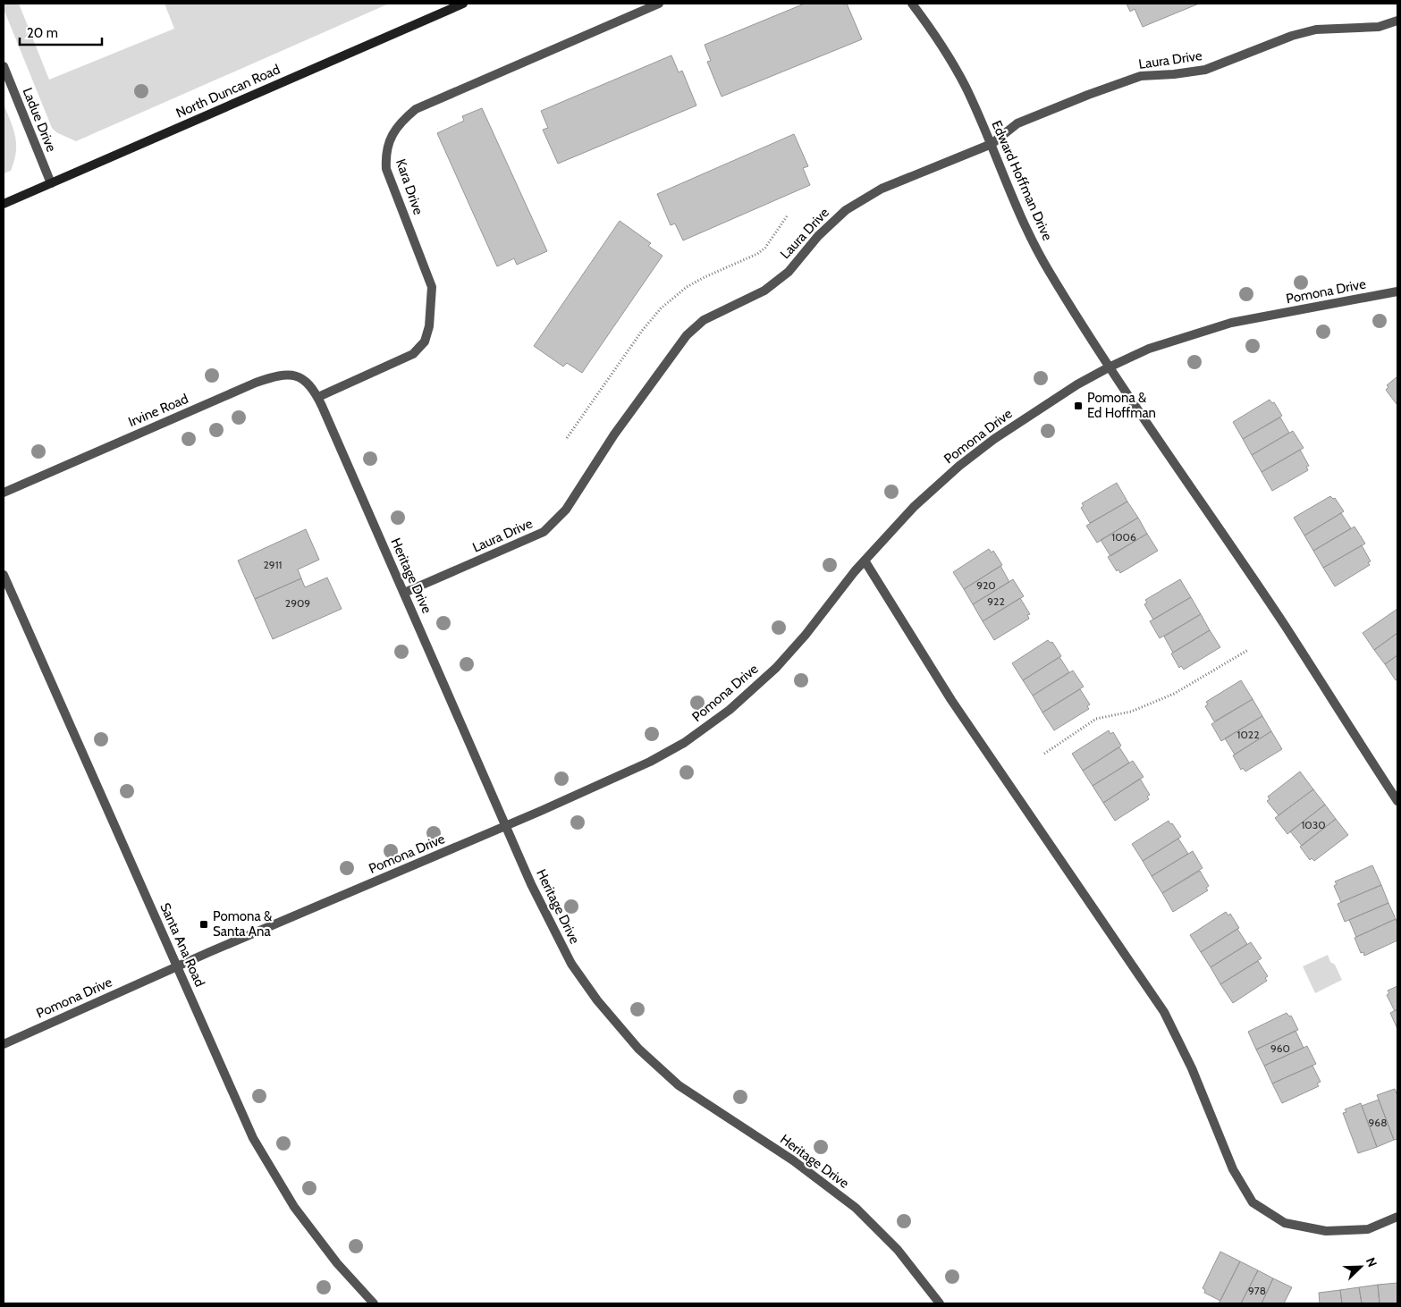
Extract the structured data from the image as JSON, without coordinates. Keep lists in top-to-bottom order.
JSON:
{
  "streets": {
    "main road": ["North Duncan Road"],
    "street": [
      "Laura Drive",
      "Ladue Drive",
      "Edward Hoffman Drive",
      "Kara Drive",
      "Pomona Drive",
      "Irvine Road",
      "Heritage Drive",
      "Santa Ana Road"
    ]
  },
  "crossings": [
    ["Laura Drive", "Edward Hoffman Drive"],
    ["Laura Drive", "Heritage Drive"],
    ["North Duncan Road", "Ladue Drive"],
    ["Edward Hoffman Drive", "Pomona Drive"],
    ["Kara Drive", "Irvine Road"],
    ["Kara Drive", "Heritage Drive"],
    ["Pomona Drive", "Heritage Drive"],
    ["Pomona Drive", "Santa Ana Road"],
    ["Irvine Road", "Heritage Drive"]
  ],
  "places": {
    "transit": ["Pomona & Ed Hoffman", "Pomona & Santa Ana"]
  },
  "house_numbers": [
    "1006",
    "2911",
    "920",
    "922",
    "2909",
    "1022",
    "1030",
    "960",
    "968",
    "978"
  ],
  "scale_bar": "20 m",
  "north": "top right"
}
